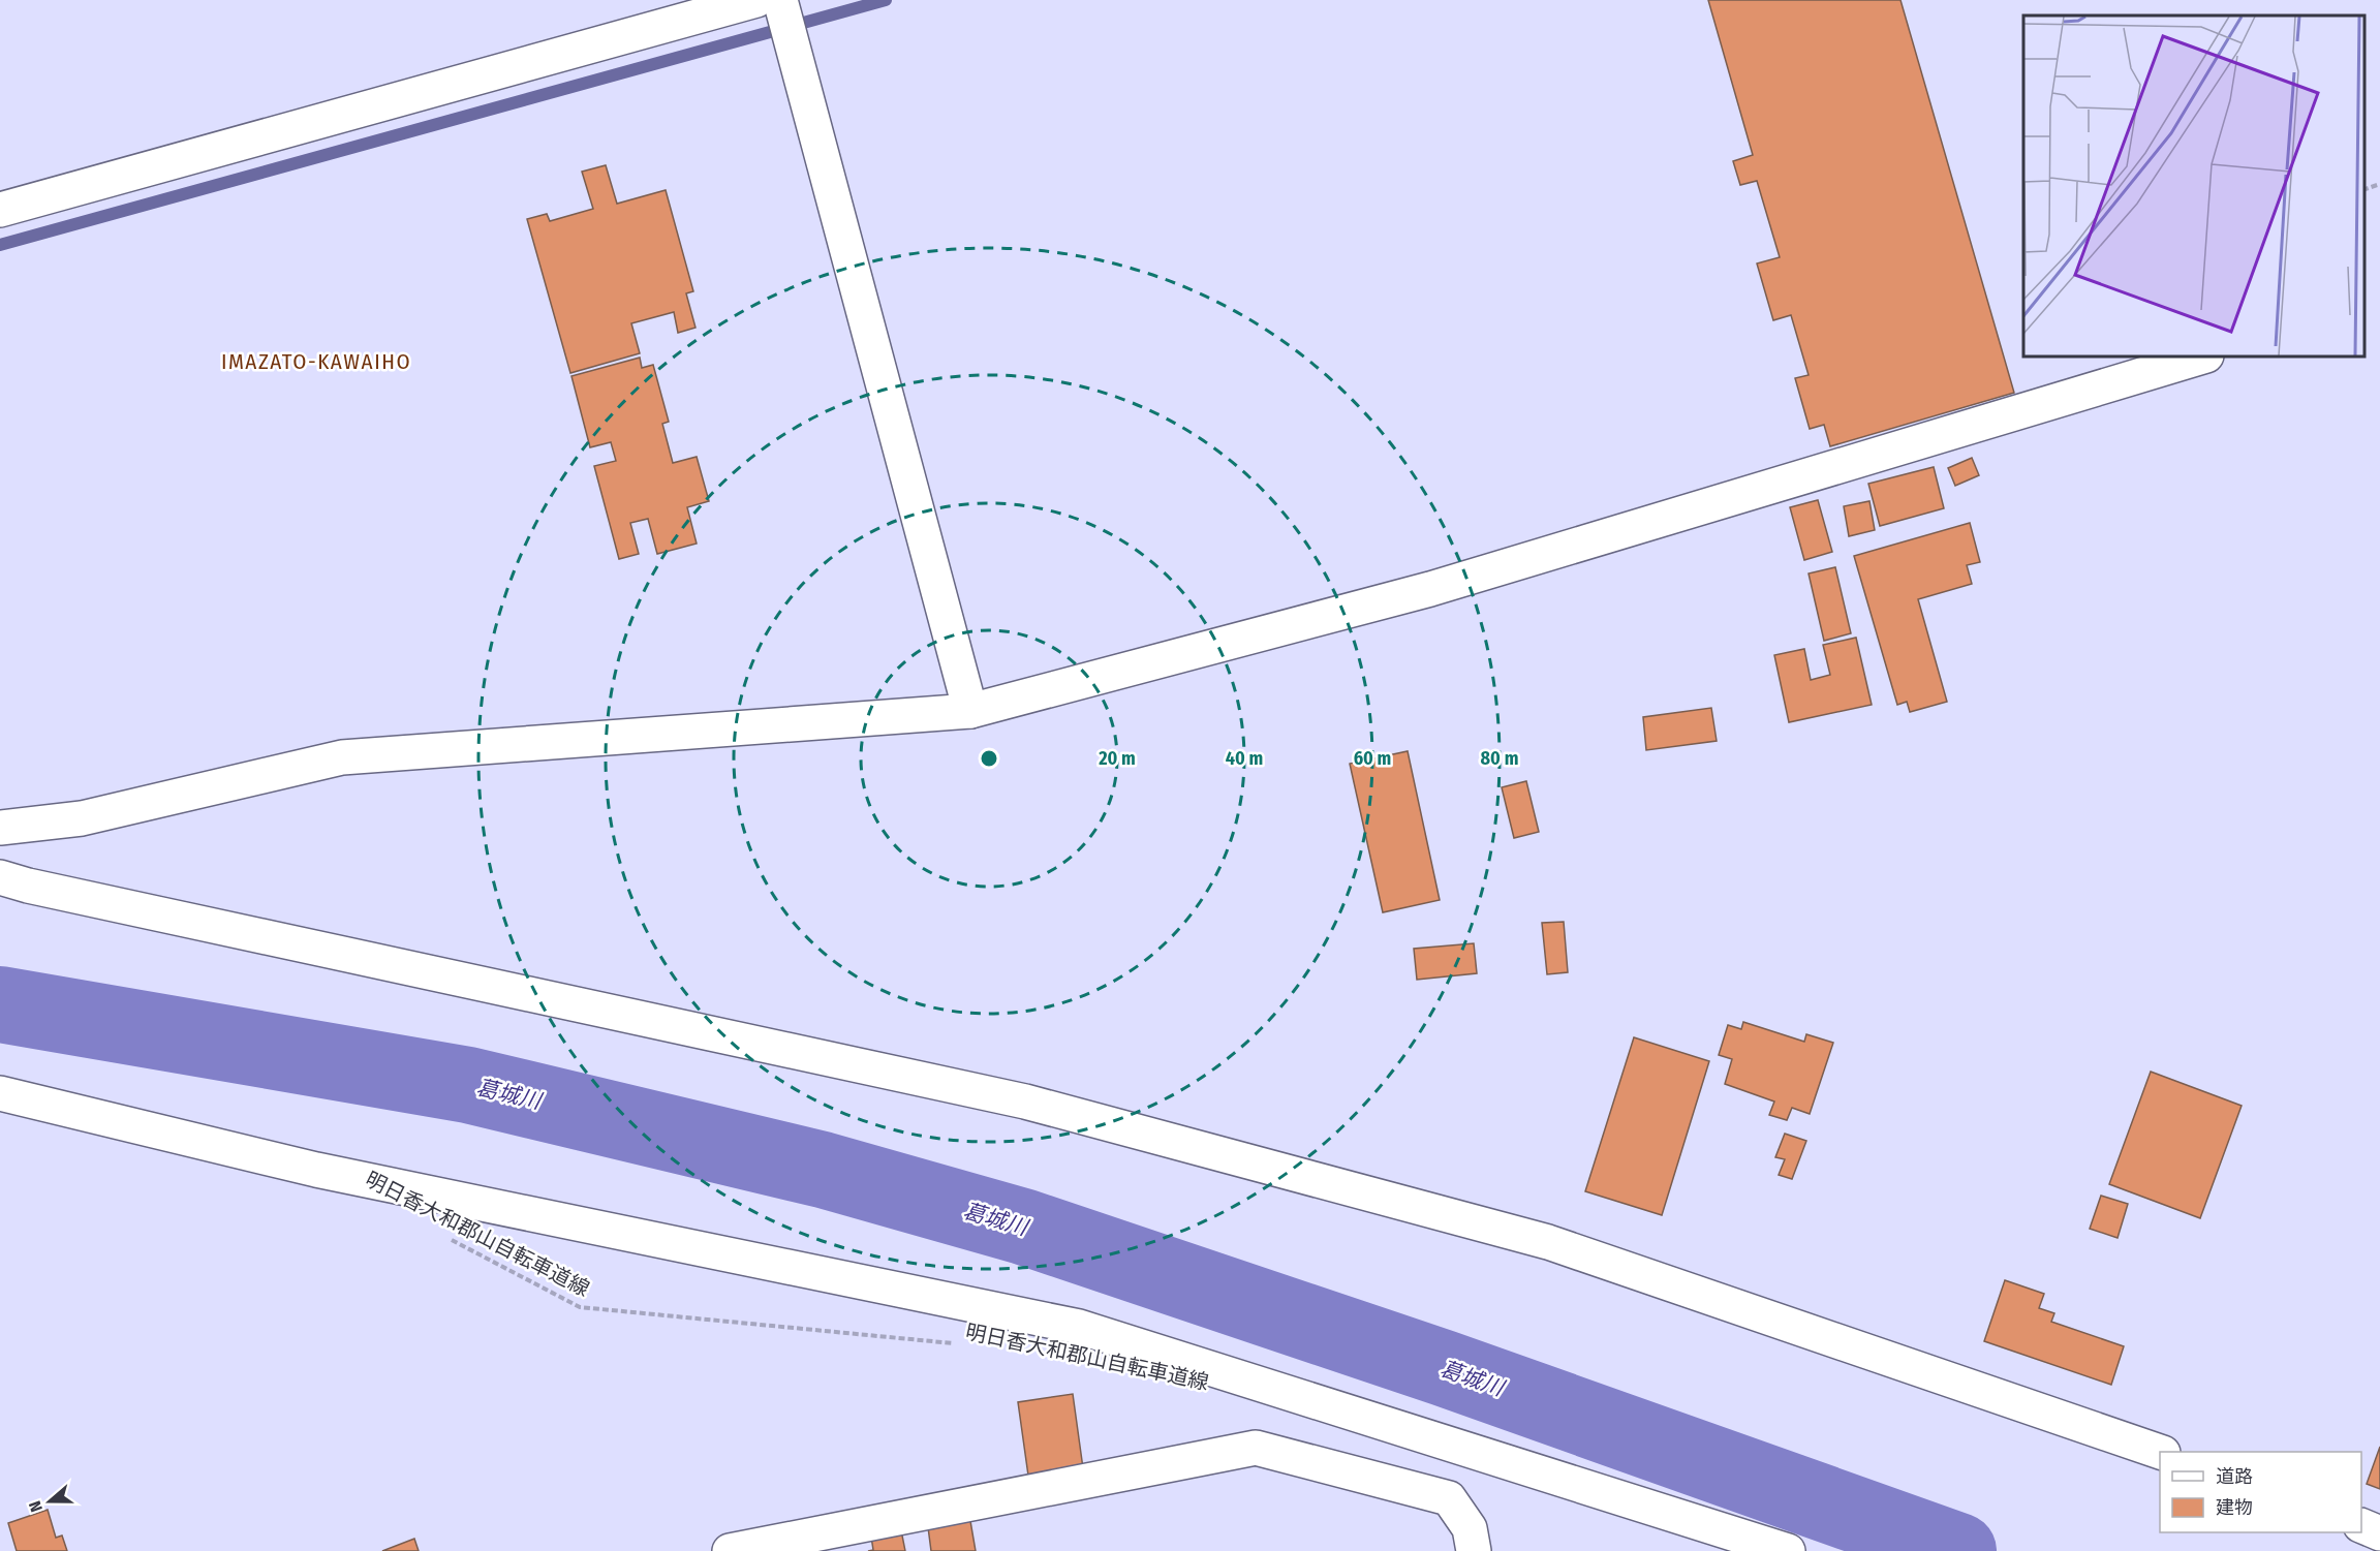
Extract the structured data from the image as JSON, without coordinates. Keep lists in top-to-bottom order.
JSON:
{
  "streets": {
    "path": ["明日香大和郡山自転車道線"]
  },
  "districts": ["IMAZATO-KAWAIHO"],
  "water": ["葛城川"],
  "legend": ["道路", "建物"],
  "north": "left",
  "rings": [
    "20 m",
    "40 m",
    "60 m",
    "80 m"
  ]
}
